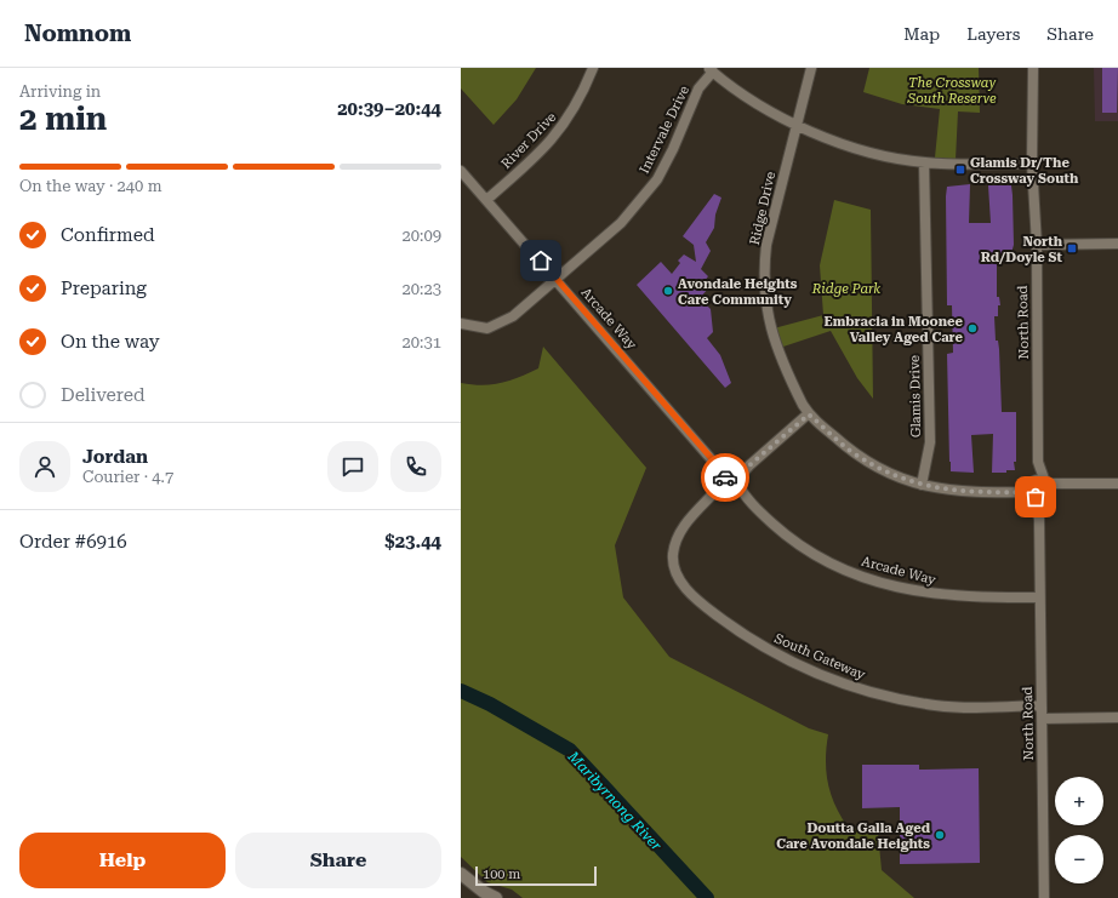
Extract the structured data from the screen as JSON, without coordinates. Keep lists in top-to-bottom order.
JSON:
{
  "streets": {
    "street": [
      "Intervale Drive",
      "River Drive",
      "Ridge Drive",
      "Arcade Way",
      "North Road",
      "Glamis Drive",
      "South Gateway"
    ]
  },
  "crossings": [
    ["Intervale Drive", "Arcade Way"],
    ["River Drive", "Arcade Way"],
    ["Ridge Drive", "North Road"],
    ["Ridge Drive", "Glamis Drive"],
    ["Ridge Drive", "South Gateway"],
    ["Arcade Way", "North Road"],
    ["Arcade Way", "South Gateway"],
    ["North Road", "South Gateway"]
  ],
  "water": ["Maribyrnong River"],
  "parks": ["The Crossway South Reserve", "Ridge Park"],
  "places": {
    "transit": ["Glamis Dr/The Crossway South", "North Rd/Doyle St"],
    "other": ["Avondale Heights Care Community", "Embracia in Moonee Valley Aged Care", "Doutta Galla Aged Care Avondale Heights"]
  },
  "scale_bar": "100 m",
  "page": {
    "header": "Nomnom",
    "nav": ["Map", "Layers", "Share"],
    "heading": ["2 min", "Arriving in", "20:39–20:44"],
    "panel": [
      "Jordan",
      "Courier · 4.7",
      "Order #6916",
      "$23.44"
    ],
    "bar": "On the way · 240 m",
    "list": [
      ["Confirmed", "20:09"],
      ["Preparing", "20:23"],
      ["On the way", "20:31"],
      "Delivered"
    ],
    "map_buttons": ["+", "−"],
    "buttons": ["Help", "Share"],
    "scale": "100 m"
  }
}
